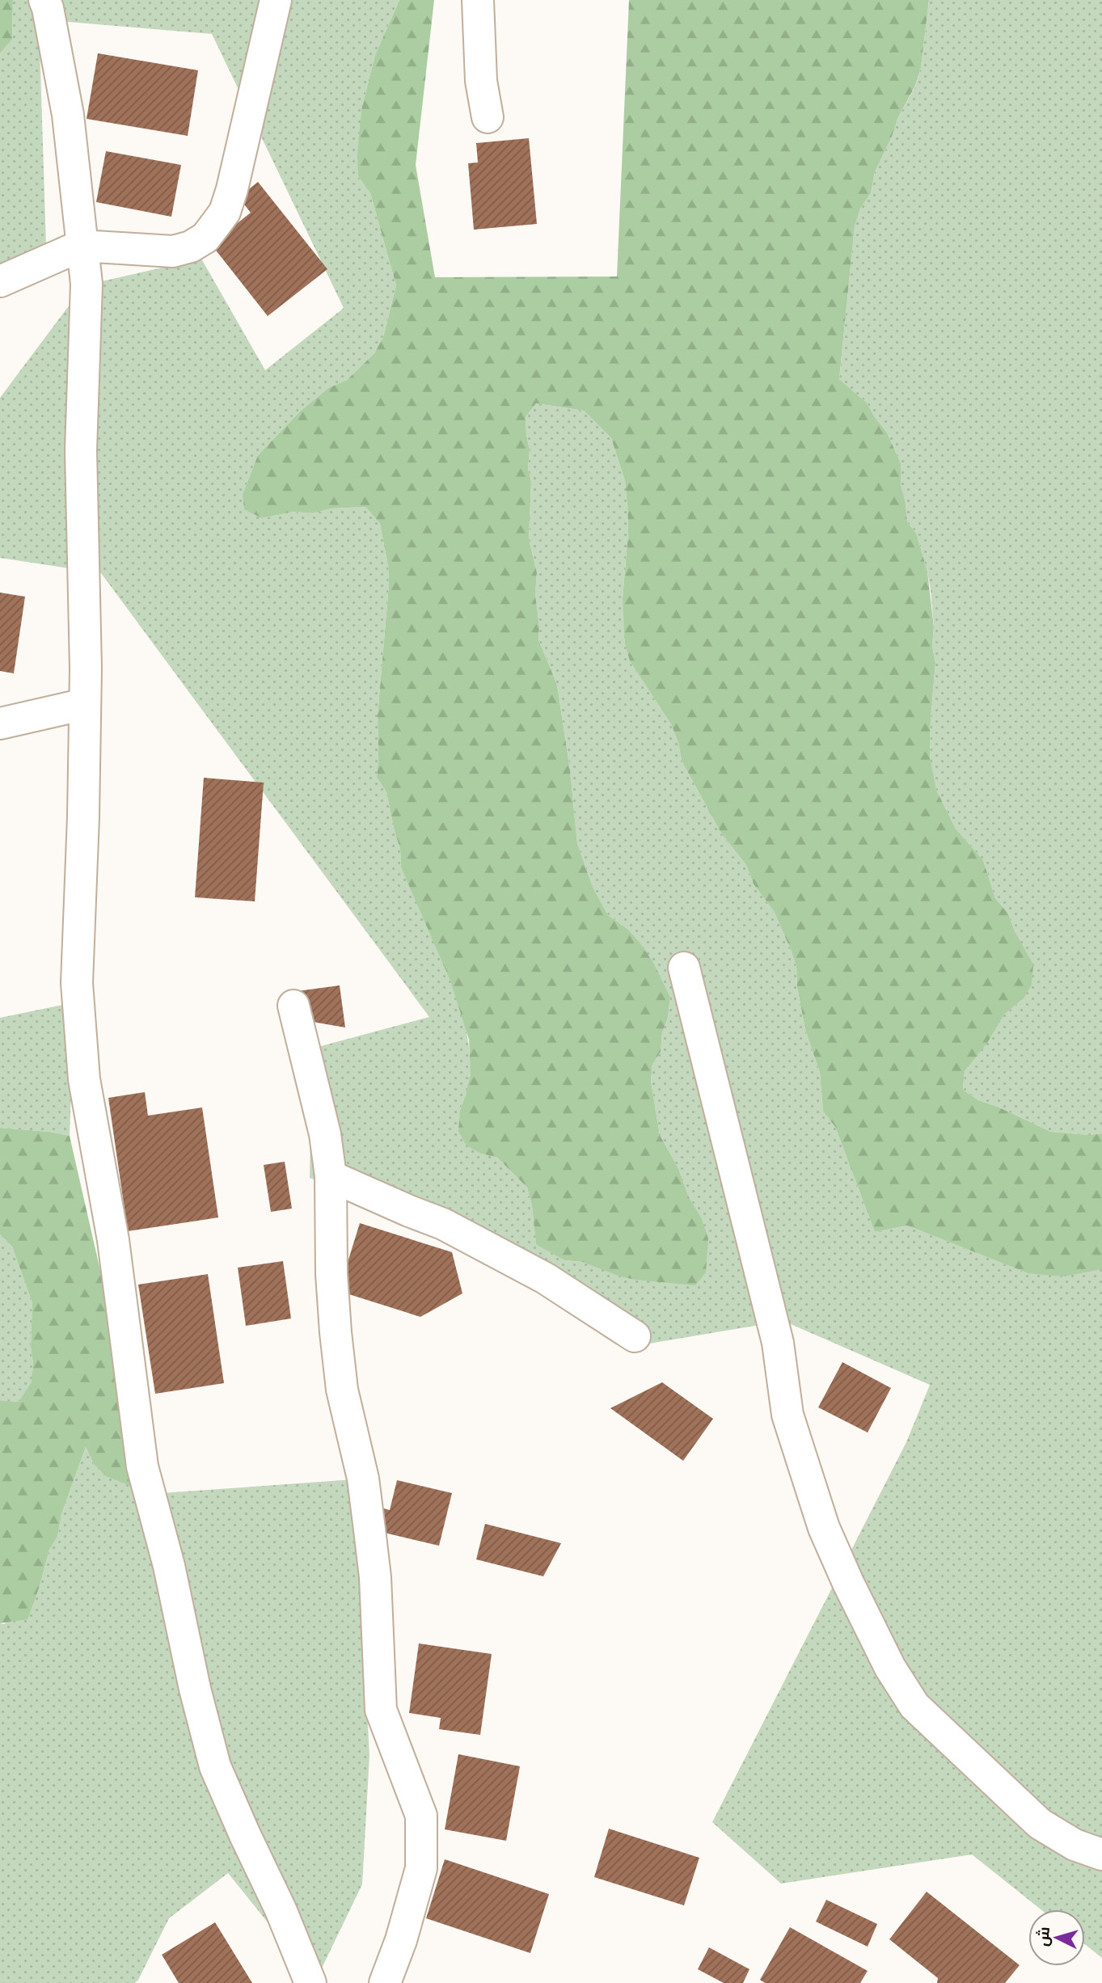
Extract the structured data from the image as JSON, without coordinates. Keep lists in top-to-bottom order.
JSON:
{
  "north": "left"
}
